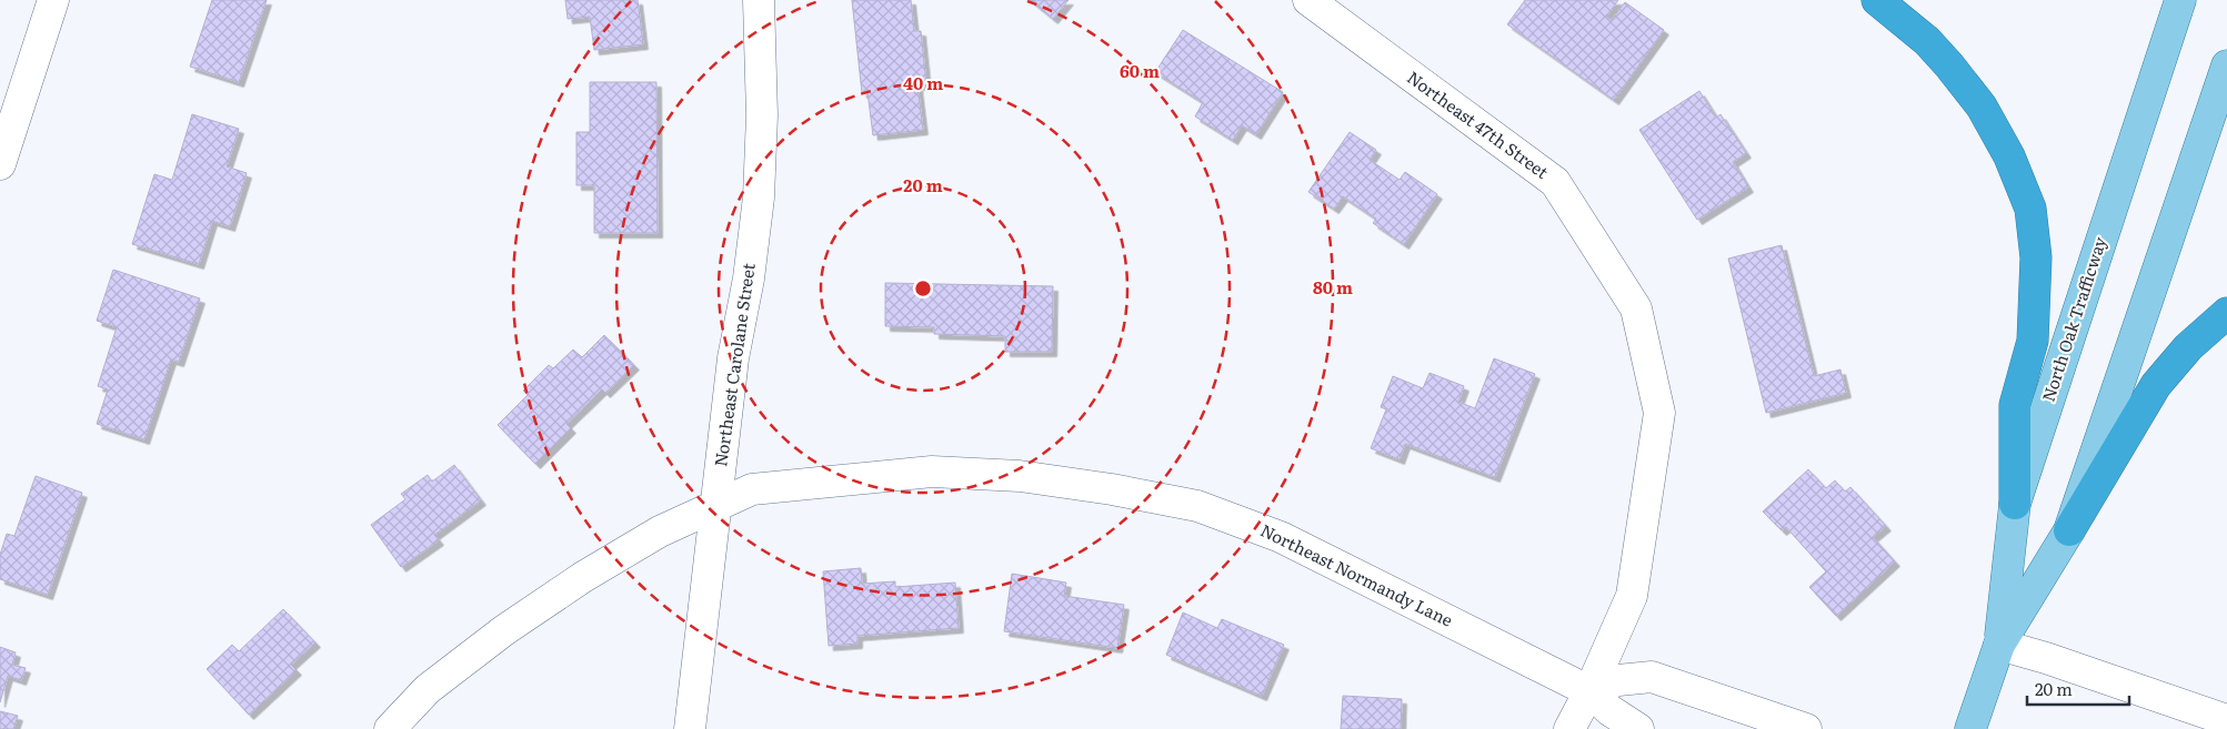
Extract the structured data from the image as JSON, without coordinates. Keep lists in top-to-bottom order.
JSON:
{
  "streets": {
    "main road": ["North Oak Trafficway"],
    "street": ["Northeast 47th Street", "Northeast Carolane Street", "Northeast Normandy Lane"]
  },
  "crossings": [
    ["Northeast 47th Street", "Northeast Normandy Lane"],
    ["Northeast Carolane Street", "Northeast Normandy Lane"]
  ],
  "scale_bar": "20 m",
  "rings": [
    "60 m",
    "40 m",
    "20 m",
    "80 m"
  ]
}
